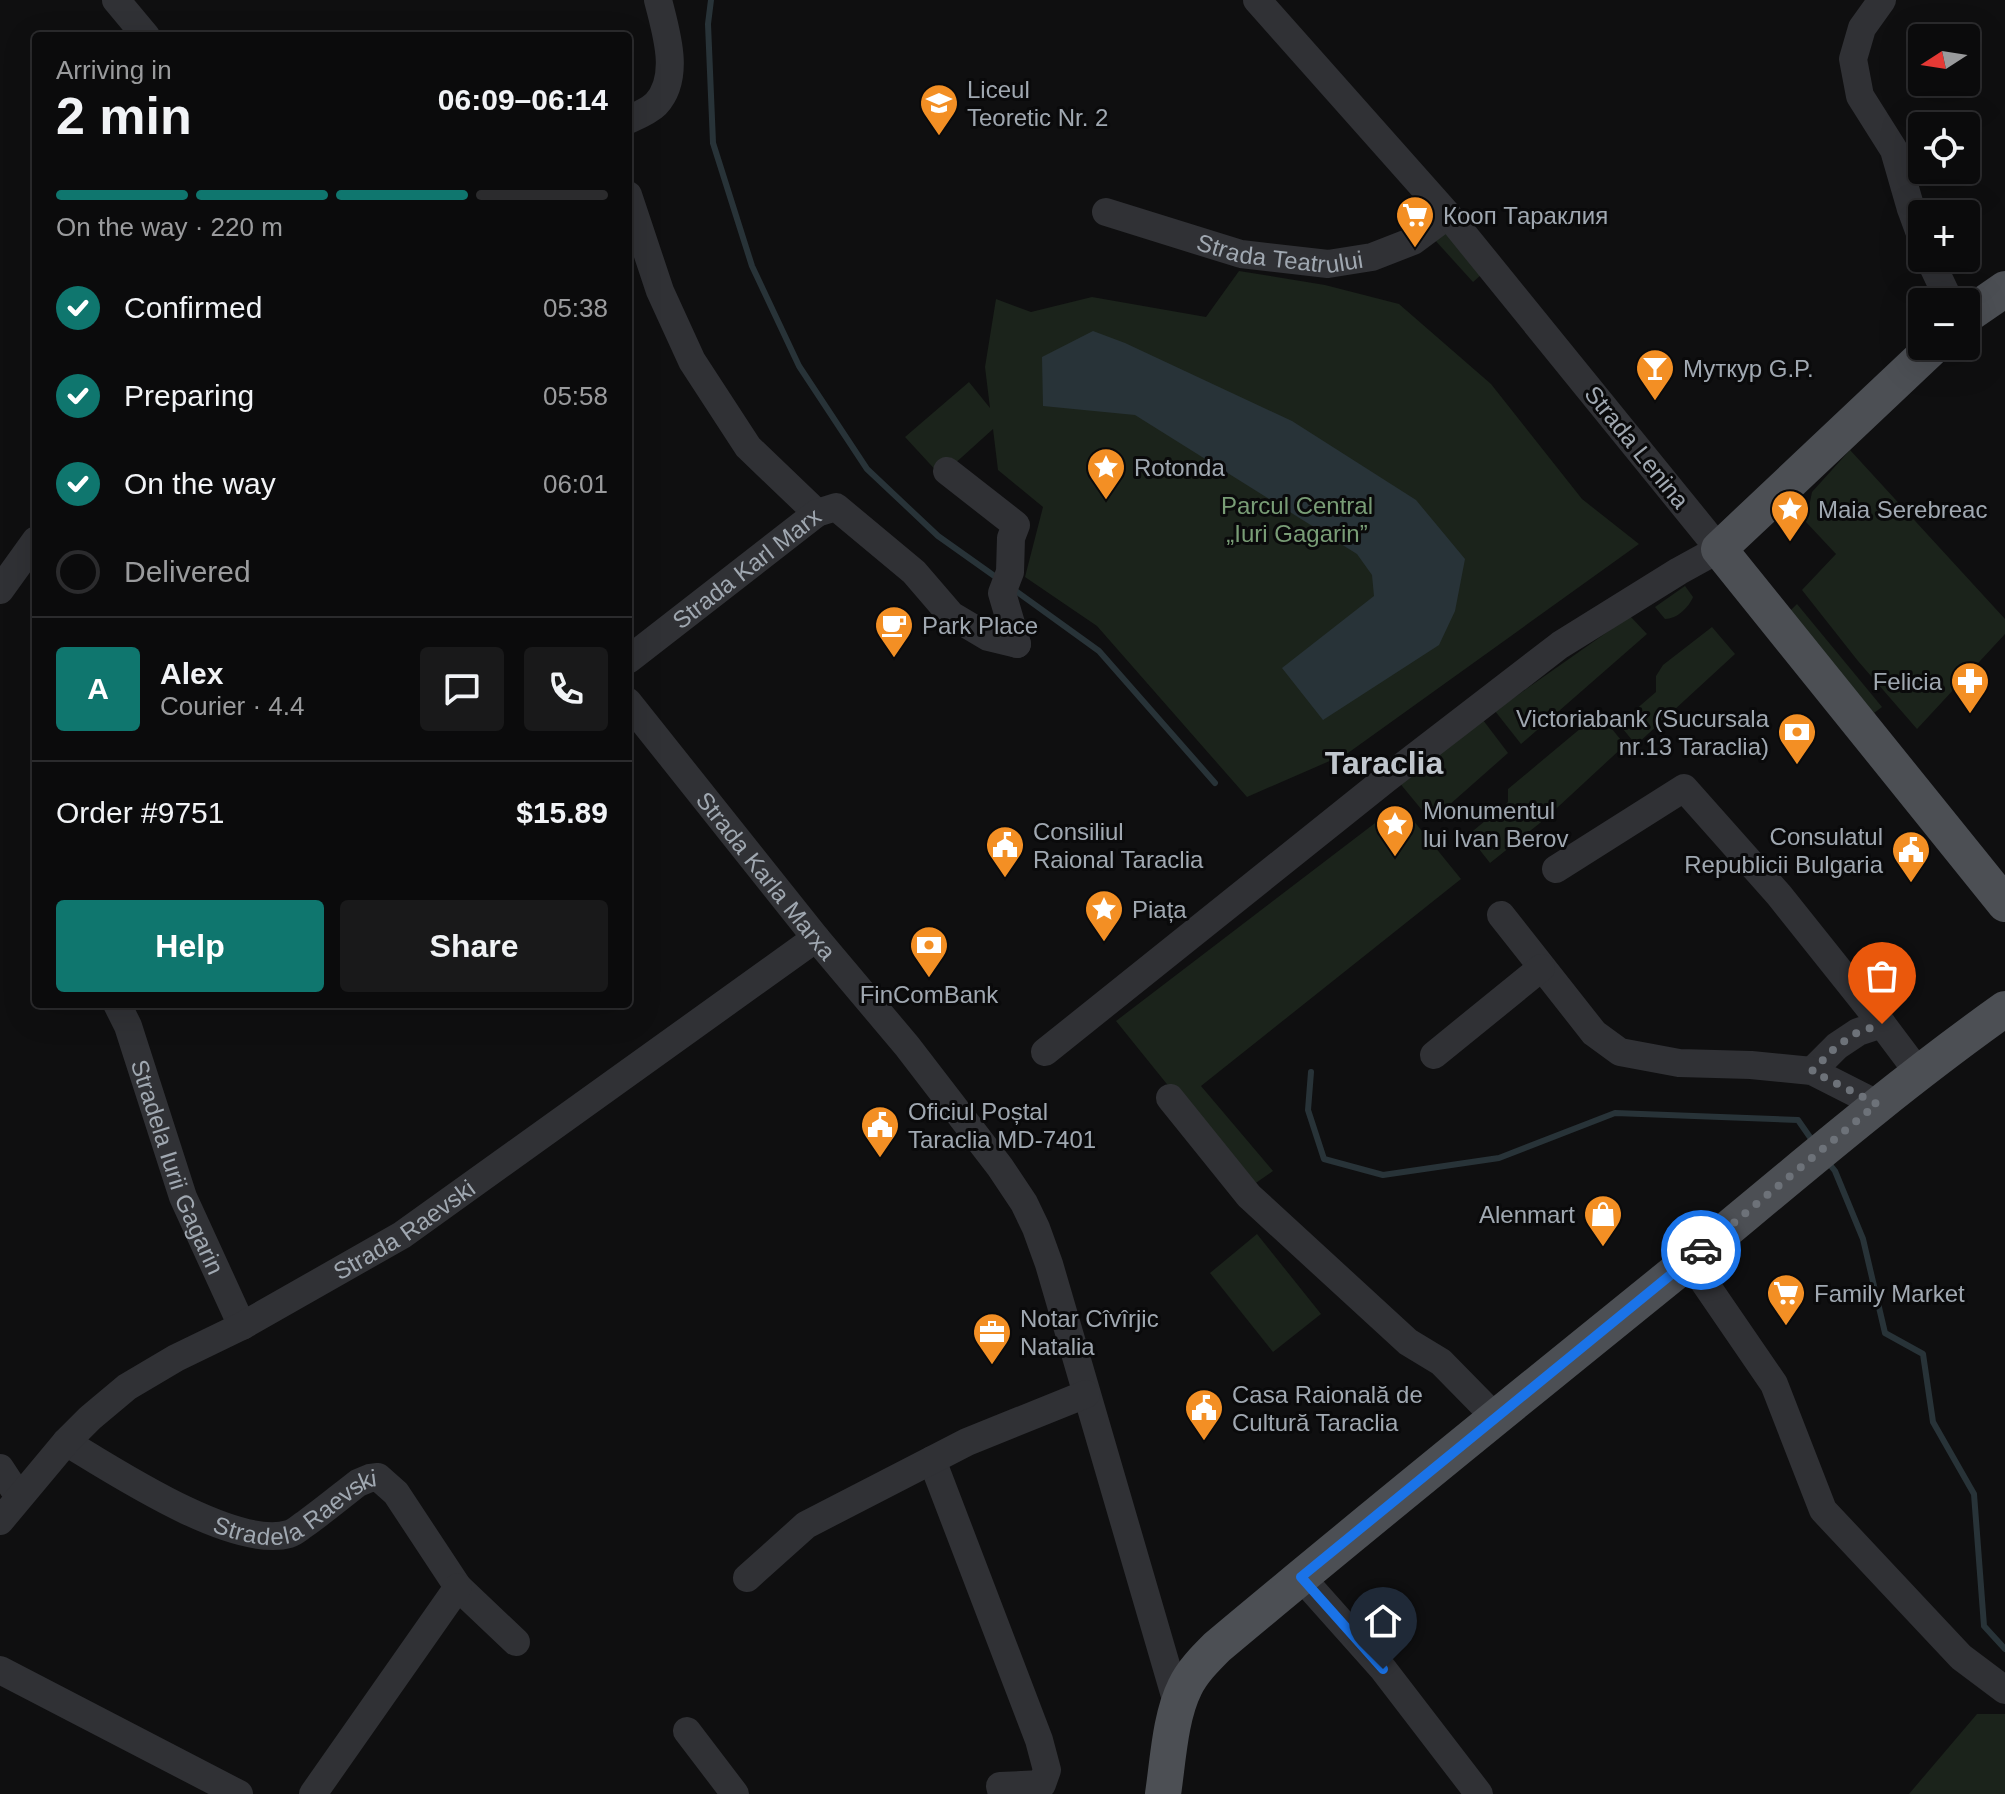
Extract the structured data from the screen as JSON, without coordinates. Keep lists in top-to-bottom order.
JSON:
{
  "streets": {
    "main road": ["Strada Lenina"],
    "street": [
      "Strada Teatrului",
      "Strada Karl Marx",
      "Strada Karla Marxa",
      "Stradela Iurii Gagarin",
      "Strada Raevski",
      "Stradela Raevski"
    ]
  },
  "crossings": [
    ["Strada Teatrului", "Strada Lenina"],
    ["Strada Karla Marxa", "Strada Raevski"],
    ["Stradela Iurii Gagarin", "Strada Raevski"],
    ["Strada Raevski", "Stradela Raevski"]
  ],
  "districts": ["Taraclia"],
  "parks": ["Parcul Central „Iuri Gagarin”"],
  "places": {
    "school or university": ["Liceul Teoretic Nr. 2"],
    "supermarket": ["Кооп Тараклия", "Family Market"],
    "bar": ["Муткур G.P."],
    "place": [
      "Rotonda",
      "Maia Serebreac",
      "Monumentul lui Ivan Berov",
      "Piața"
    ],
    "cafe": ["Park Place"],
    "pharmacy": ["Felicia"],
    "bank": ["Victoriabank (Sucursala nr.13 Taraclia)", "FinComBank"],
    "public building": [
      "Consiliul Raional Taraclia",
      "Consulatul Republicii Bulgaria",
      "Oficiul Poștal Taraclia MD-7401",
      "Casa Raională de Cultură Taraclia"
    ],
    "shop": ["Alenmart"],
    "office": ["Notar Cîvîrjic Natalia"]
  },
  "north": "left",
  "page": {
    "map_buttons": ["+", "−"],
    "heading": ["2 min", "Arriving in", "06:09–06:14"],
    "panel": [
      "Alex",
      "Courier · 4.4",
      "Order #9751",
      "$15.89"
    ],
    "bar": "On the way · 220 m",
    "list": [
      ["Confirmed", "05:38"],
      ["Preparing", "05:58"],
      ["On the way", "06:01"],
      "Delivered"
    ],
    "round": "A",
    "buttons": ["Help", "Share"]
  }
}
